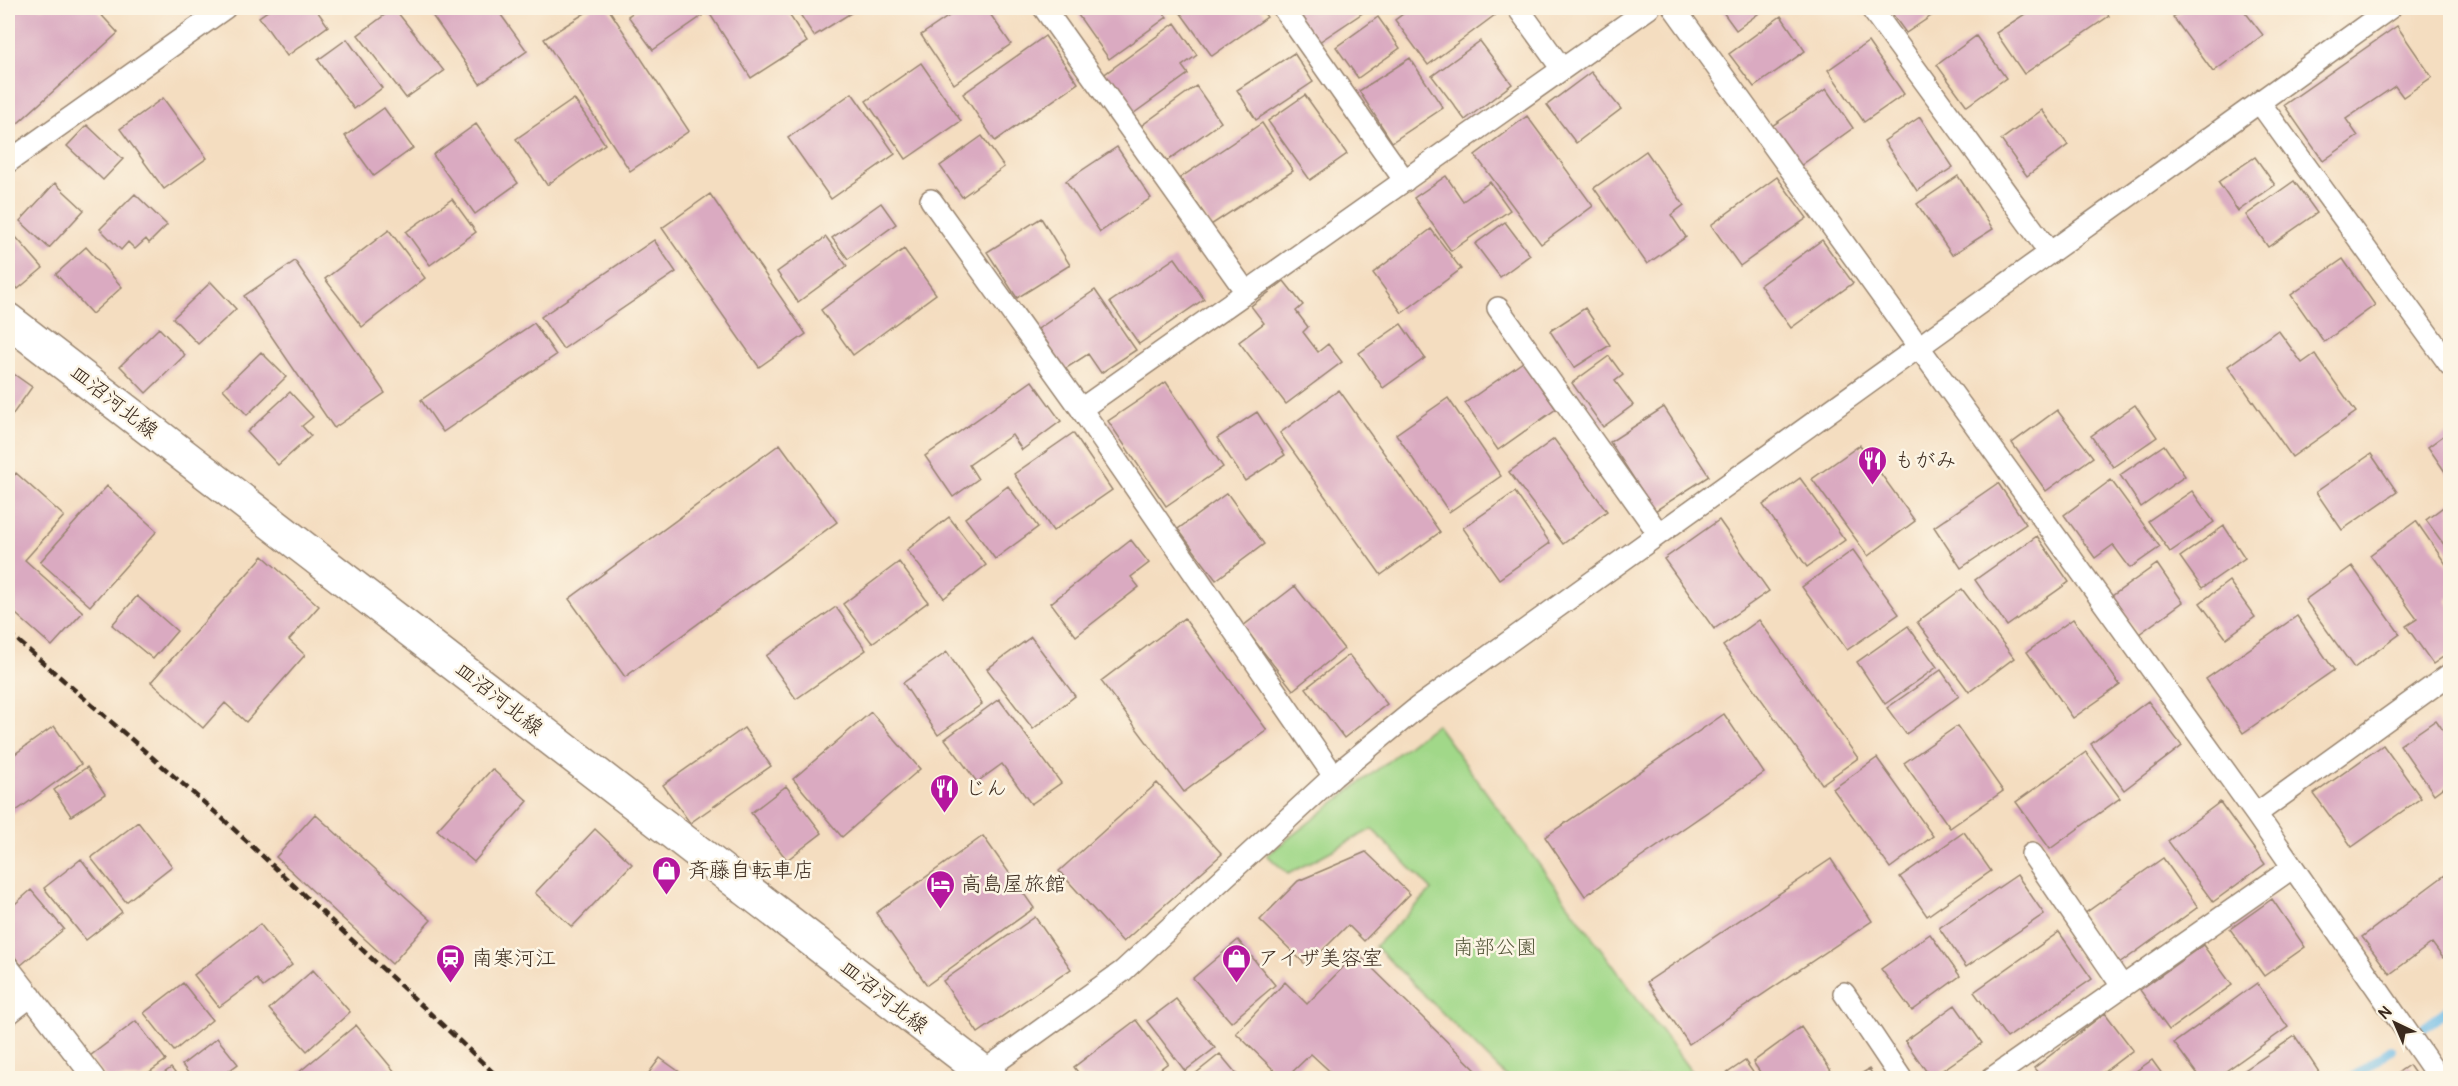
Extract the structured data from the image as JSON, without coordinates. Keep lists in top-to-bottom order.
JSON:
{
  "streets": {
    "main road": ["皿沼河北線"]
  },
  "parks": ["南部公園"],
  "places": {
    "restaurant": ["もがみ", "じん"],
    "shop": ["斉藤自転車店", "アイザ美容室"],
    "hotel": ["高島屋旅館"],
    "station": ["南寒河江"]
  },
  "north": "top left"
}
